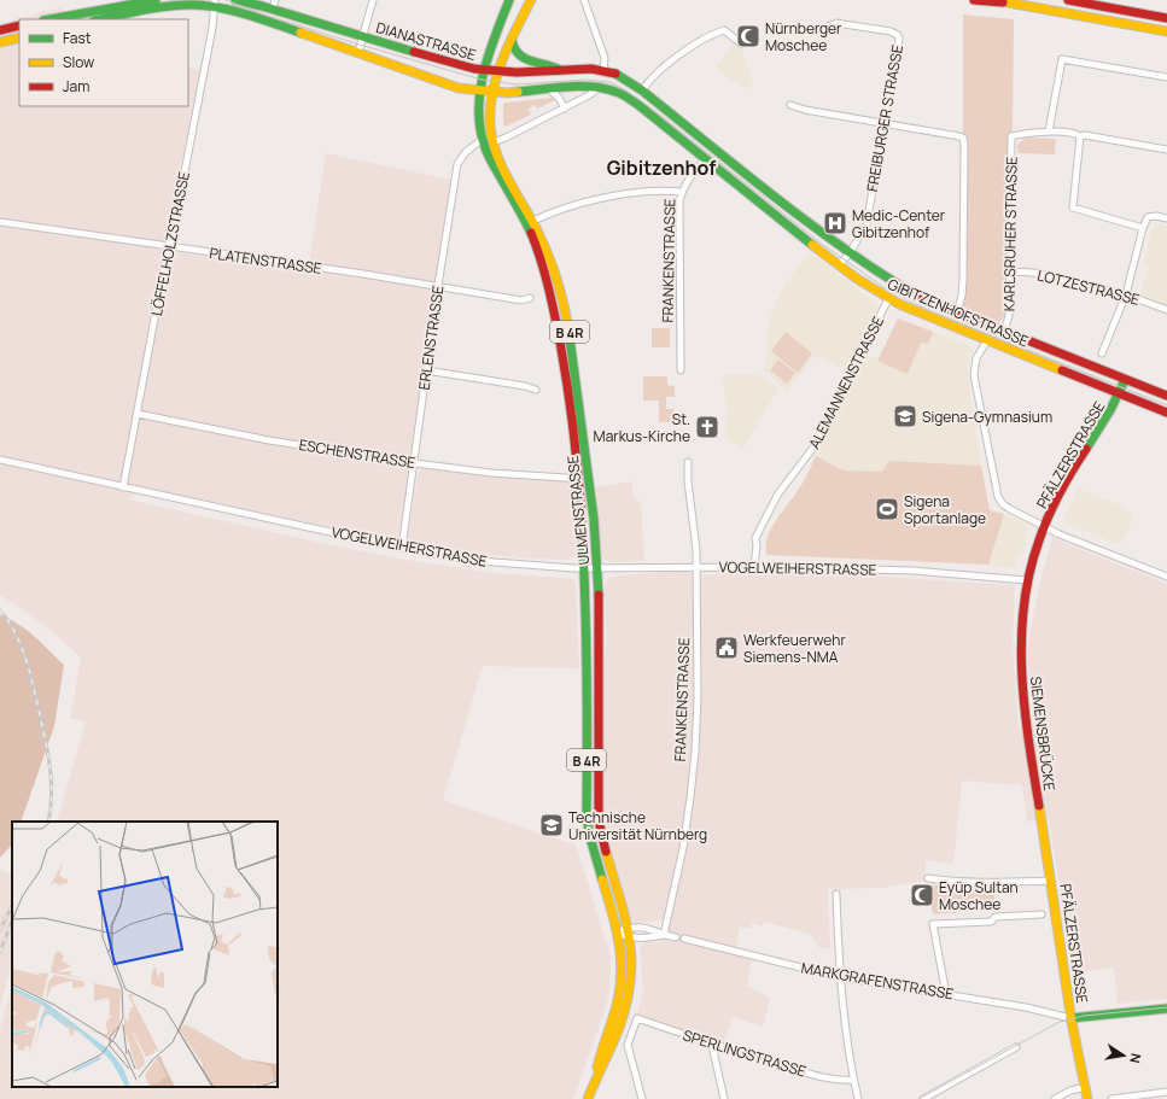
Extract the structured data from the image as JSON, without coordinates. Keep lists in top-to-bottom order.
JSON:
{
  "streets": {
    "main road": [
      "DIANASTRASSE",
      "GIBITZENHOFSTRASSE",
      "B 4R",
      "PFÄLZERSTRASSE",
      "ULMENSTRASSE",
      "SIEMENSBRÜCKE"
    ],
    "street": [
      "FREIBURGER STRASSE",
      "KARLSRUHER STRASSE",
      "LÖFFELHOLZSTRASSE",
      "PLATENSTRASSE",
      "FRANKENSTRASSE",
      "LOTZESTRASSE",
      "ERLENSTRASSE",
      "ALEMANNENSTRASSE",
      "ESCHENSTRASSE",
      "VOGELWEIHERSTRASSE",
      "MARKGRAFENSTRASSE",
      "SPERLINGSTRASSE"
    ]
  },
  "crossings": [
    ["DIANASTRASSE", "LÖFFELHOLZSTRASSE"],
    ["DIANASTRASSE", "GIBITZENHOFSTRASSE"],
    ["DIANASTRASSE", "B 4R"],
    ["DIANASTRASSE", "ULMENSTRASSE"],
    ["FREIBURGER STRASSE", "GIBITZENHOFSTRASSE"],
    ["KARLSRUHER STRASSE", "LOTZESTRASSE"],
    ["KARLSRUHER STRASSE", "GIBITZENHOFSTRASSE"],
    ["LÖFFELHOLZSTRASSE", "PLATENSTRASSE"],
    ["LÖFFELHOLZSTRASSE", "ESCHENSTRASSE"],
    ["LÖFFELHOLZSTRASSE", "VOGELWEIHERSTRASSE"],
    ["PLATENSTRASSE", "ERLENSTRASSE"],
    ["FRANKENSTRASSE", "GIBITZENHOFSTRASSE"],
    ["FRANKENSTRASSE", "VOGELWEIHERSTRASSE"],
    ["GIBITZENHOFSTRASSE", "B 4R"],
    ["GIBITZENHOFSTRASSE", "ALEMANNENSTRASSE"],
    ["GIBITZENHOFSTRASSE", "PFÄLZERSTRASSE"],
    ["GIBITZENHOFSTRASSE", "ULMENSTRASSE"],
    ["B 4R", "ULMENSTRASSE"],
    ["ERLENSTRASSE", "ESCHENSTRASSE"],
    ["ERLENSTRASSE", "ULMENSTRASSE"],
    ["ERLENSTRASSE", "VOGELWEIHERSTRASSE"],
    ["ALEMANNENSTRASSE", "VOGELWEIHERSTRASSE"],
    ["ESCHENSTRASSE", "ULMENSTRASSE"],
    ["PFÄLZERSTRASSE", "VOGELWEIHERSTRASSE"],
    ["PFÄLZERSTRASSE", "SIEMENSBRÜCKE"],
    ["PFÄLZERSTRASSE", "MARKGRAFENSTRASSE"],
    ["ULMENSTRASSE", "VOGELWEIHERSTRASSE"]
  ],
  "districts": ["Gibitzenhof"],
  "places": {
    "mosque": ["Nürnberger Moschee", "Eyüp Sultan Moschee"],
    "hospital": ["Medic-Center Gibitzenhof"],
    "school or university": ["Sigena-Gymnasium", "Technische Universität Nürnberg"],
    "church": ["St. Markus-Kirche"],
    "sports": ["Sigena Sportanlage"],
    "public building": ["Werkfeuerwehr Siemens-NMA"]
  },
  "legend": ["Fast", "Slow", "Jam"],
  "north": "right"
}
